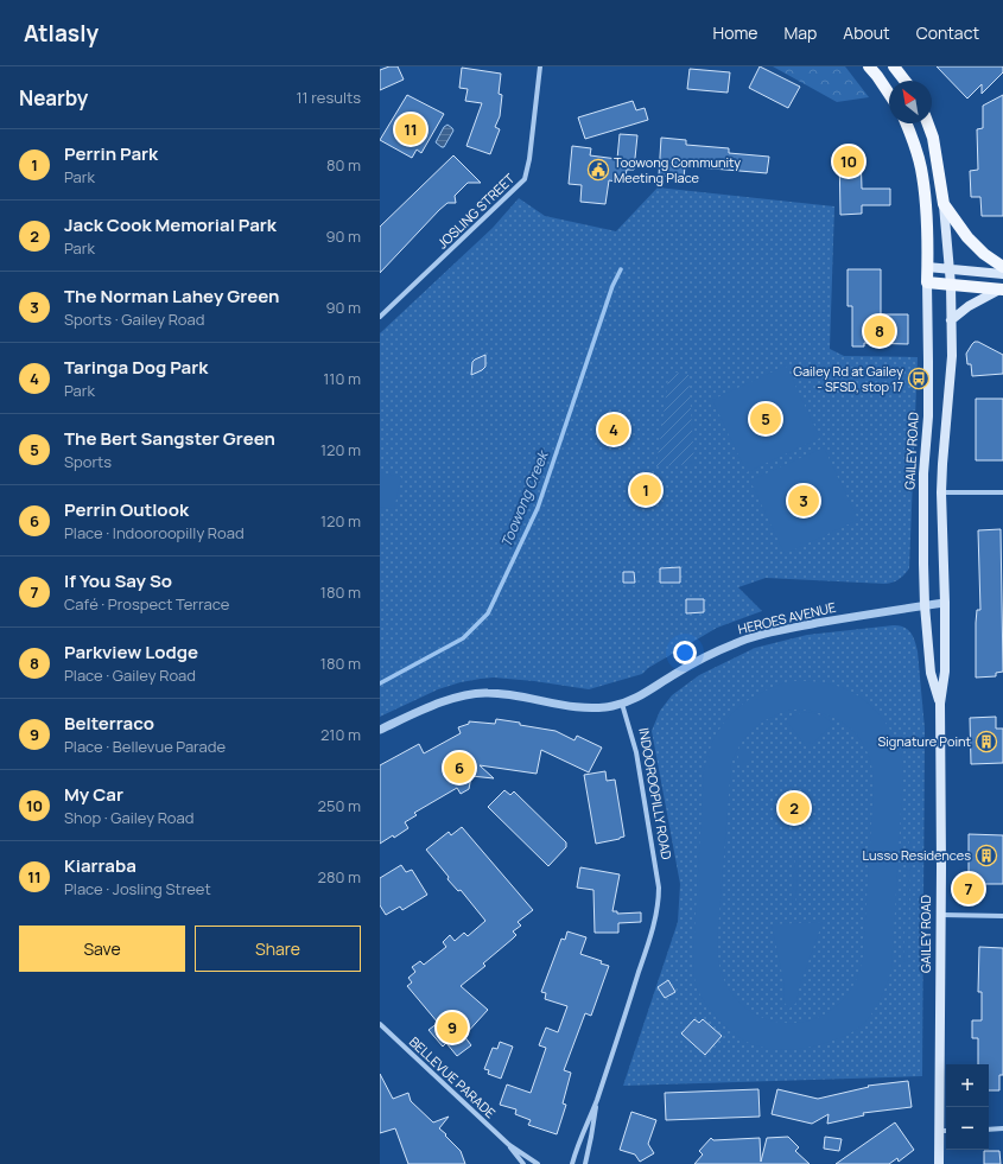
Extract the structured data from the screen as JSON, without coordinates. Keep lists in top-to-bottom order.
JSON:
{
  "streets": {
    "main road": ["GAILEY ROAD"],
    "street": [
      "JOSLING STREET",
      "HEROES AVENUE",
      "INDOOROOPILLY ROAD",
      "BELLEVUE PARADE"
    ]
  },
  "crossings": [
    ["GAILEY ROAD", "HEROES AVENUE"],
    ["HEROES AVENUE", "INDOOROOPILLY ROAD"]
  ],
  "water": ["Toowong Creek"],
  "places": {
    "public building": ["Toowong Community Meeting Place"],
    "bus stop": ["Gailey Rd at Gailey - SFSD, stop 17"],
    "building": ["Signature Point", "Lusso Residences"]
  },
  "north": "top left",
  "page": {
    "header": "Atlasly",
    "nav": [
      "Home",
      "Map",
      "About",
      "Contact"
    ],
    "heading": ["Nearby", "11 results"],
    "pins": [
      "11",
      "10",
      "8",
      "5",
      "4",
      "1",
      "3",
      "6",
      "2",
      "7",
      "9"
    ],
    "list": [
      {
        "mark": "1",
        "name": "Perrin Park",
        "note": "Park",
        "value": "80 m"
      },
      {
        "mark": "2",
        "name": "Jack Cook Memorial Park",
        "note": "Park",
        "value": "90 m"
      },
      {
        "mark": "3",
        "name": "The Norman Lahey Green",
        "note": "Sports · Gailey Road",
        "value": "90 m"
      },
      {
        "mark": "4",
        "name": "Taringa Dog Park",
        "note": "Park",
        "value": "110 m"
      },
      {
        "mark": "5",
        "name": "The Bert Sangster Green",
        "note": "Sports",
        "value": "120 m"
      },
      {
        "mark": "6",
        "name": "Perrin Outlook",
        "note": "Place · Indooroopilly Road",
        "value": "120 m"
      },
      {
        "mark": "7",
        "name": "If You Say So",
        "note": "Café · Prospect Terrace",
        "value": "180 m"
      },
      {
        "mark": "8",
        "name": "Parkview Lodge",
        "note": "Place · Gailey Road",
        "value": "180 m"
      },
      {
        "mark": "9",
        "name": "Belterraco",
        "note": "Place · Bellevue Parade",
        "value": "210 m"
      },
      {
        "mark": "10",
        "name": "My Car",
        "note": "Shop · Gailey Road",
        "value": "250 m"
      },
      {
        "mark": "11",
        "name": "Kiarraba",
        "note": "Place · Josling Street",
        "value": "280 m"
      }
    ],
    "buttons": ["Save", "Share"],
    "map_buttons": ["+", "−"]
  }
}
